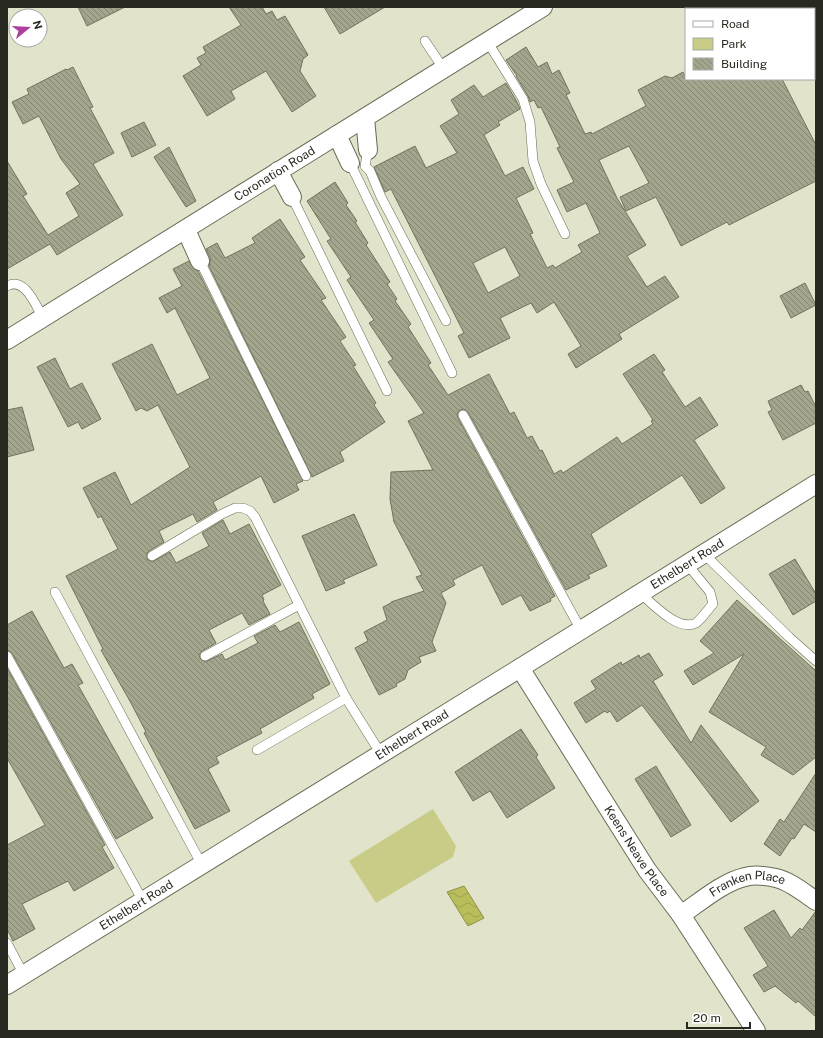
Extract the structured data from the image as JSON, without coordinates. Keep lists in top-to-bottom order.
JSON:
{
  "streets": {
    "street": [
      "Coronation Road",
      "Ethelbert Road",
      "Keens Neave Place",
      "Franken Place"
    ]
  },
  "crossings": [
    ["Ethelbert Road", "Keens Neave Place"],
    ["Keens Neave Place", "Franken Place"]
  ],
  "legend": ["Road", "Park", "Building"],
  "scale_bar": "20 m",
  "north": "right"
}
